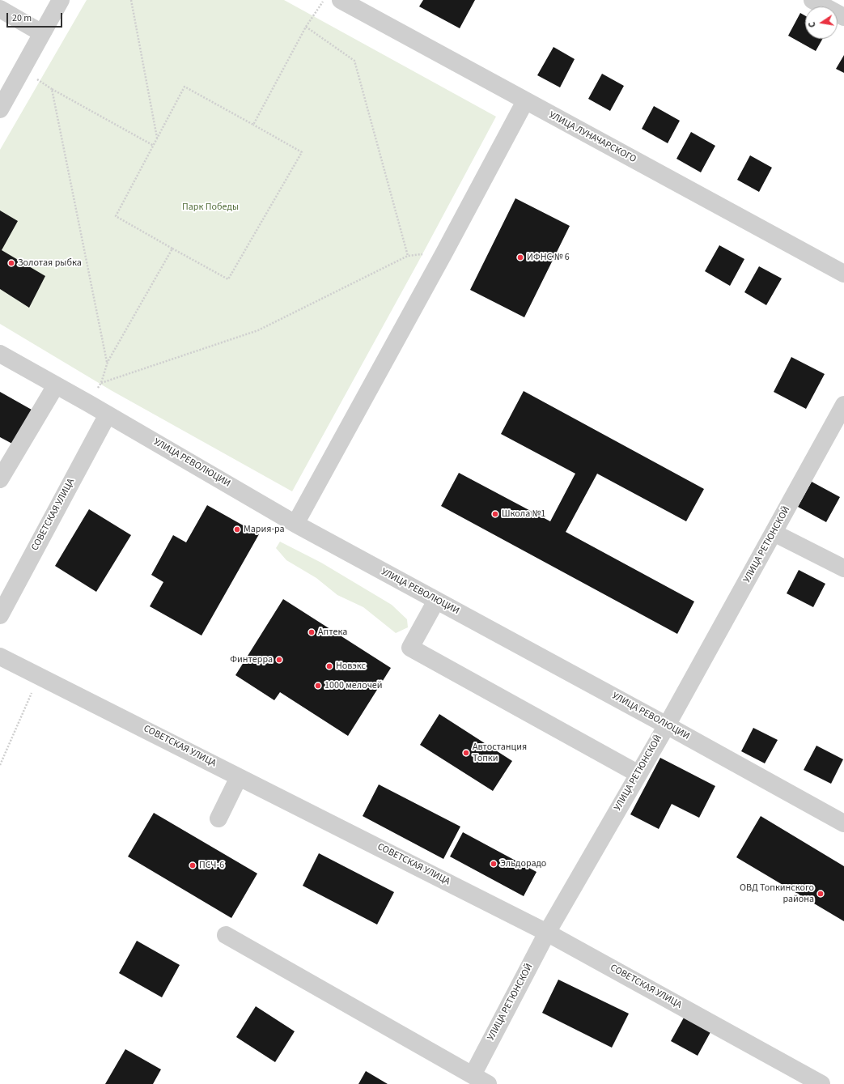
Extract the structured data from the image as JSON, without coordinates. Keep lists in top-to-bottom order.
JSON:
{
  "streets": {
    "street": [
      "УЛИЦА ЛУНАЧАРСКОГО",
      "УЛИЦА РЕВОЛЮЦИИ",
      "СОВЕТСКАЯ УЛИЦА",
      "УЛИЦА РЕТЮНСКОЙ"
    ]
  },
  "crossings": [
    ["УЛИЦА РЕВОЛЮЦИИ", "СОВЕТСКАЯ УЛИЦА"],
    ["УЛИЦА РЕВОЛЮЦИИ", "УЛИЦА РЕТЮНСКОЙ"],
    ["СОВЕТСКАЯ УЛИЦА", "УЛИЦА РЕТЮНСКОЙ"]
  ],
  "parks": ["Парк Победы"],
  "places": [
    "ИФНС № 6",
    "Золотая рыбка",
    "Школа №1",
    "Мария-ра",
    "Аптека",
    "Финтерра",
    "Новэкс",
    "1000 мелочей",
    "Автостанция Топки",
    "Эльдорадо",
    "ПСЧ-6",
    "ОВД Топкинского района"
  ],
  "scale_bar": "20 m",
  "north": "left"
}
